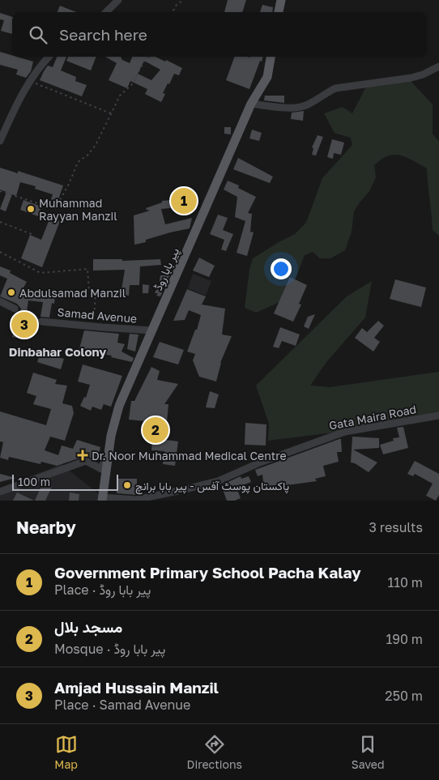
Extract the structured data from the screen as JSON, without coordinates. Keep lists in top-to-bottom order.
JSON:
{
  "streets": {
    "main road": ["پیر بابا روڈ"],
    "street": ["Samad Avenue", "Gata Maira Road"]
  },
  "crossings": [
    ["پیر بابا روڈ", "Samad Avenue"],
    ["پیر بابا روڈ", "Gata Maira Road"]
  ],
  "districts": ["Dinbahar Colony"],
  "places": {
    "other": ["Muhammad Rayyan Manzil", "Abdulsamad Manzil", "پاکستان پوسٹ آفس - پیر بابا برانچ"],
    "health": ["Dr. Noor Muhammad Medical Centre"]
  },
  "scale_bar": "100 m",
  "page": {
    "search": "Search here",
    "pins": ["1", "3", "2"],
    "scale": "100 m",
    "heading": ["Nearby", "3 results"],
    "list": [
      {
        "mark": "1",
        "name": "Government Primary School Pacha Kalay",
        "note": "Place · پیر بابا روڈ",
        "value": "110 m"
      },
      {
        "mark": "2",
        "name": "مسجد بلال",
        "note": "Mosque · پیر بابا روڈ",
        "value": "190 m"
      },
      {
        "mark": "3",
        "name": "Amjad Hussain Manzil",
        "note": "Place · Samad Avenue",
        "value": "250 m"
      }
    ],
    "nav": ["Map", "Directions", "Saved"]
  }
}
